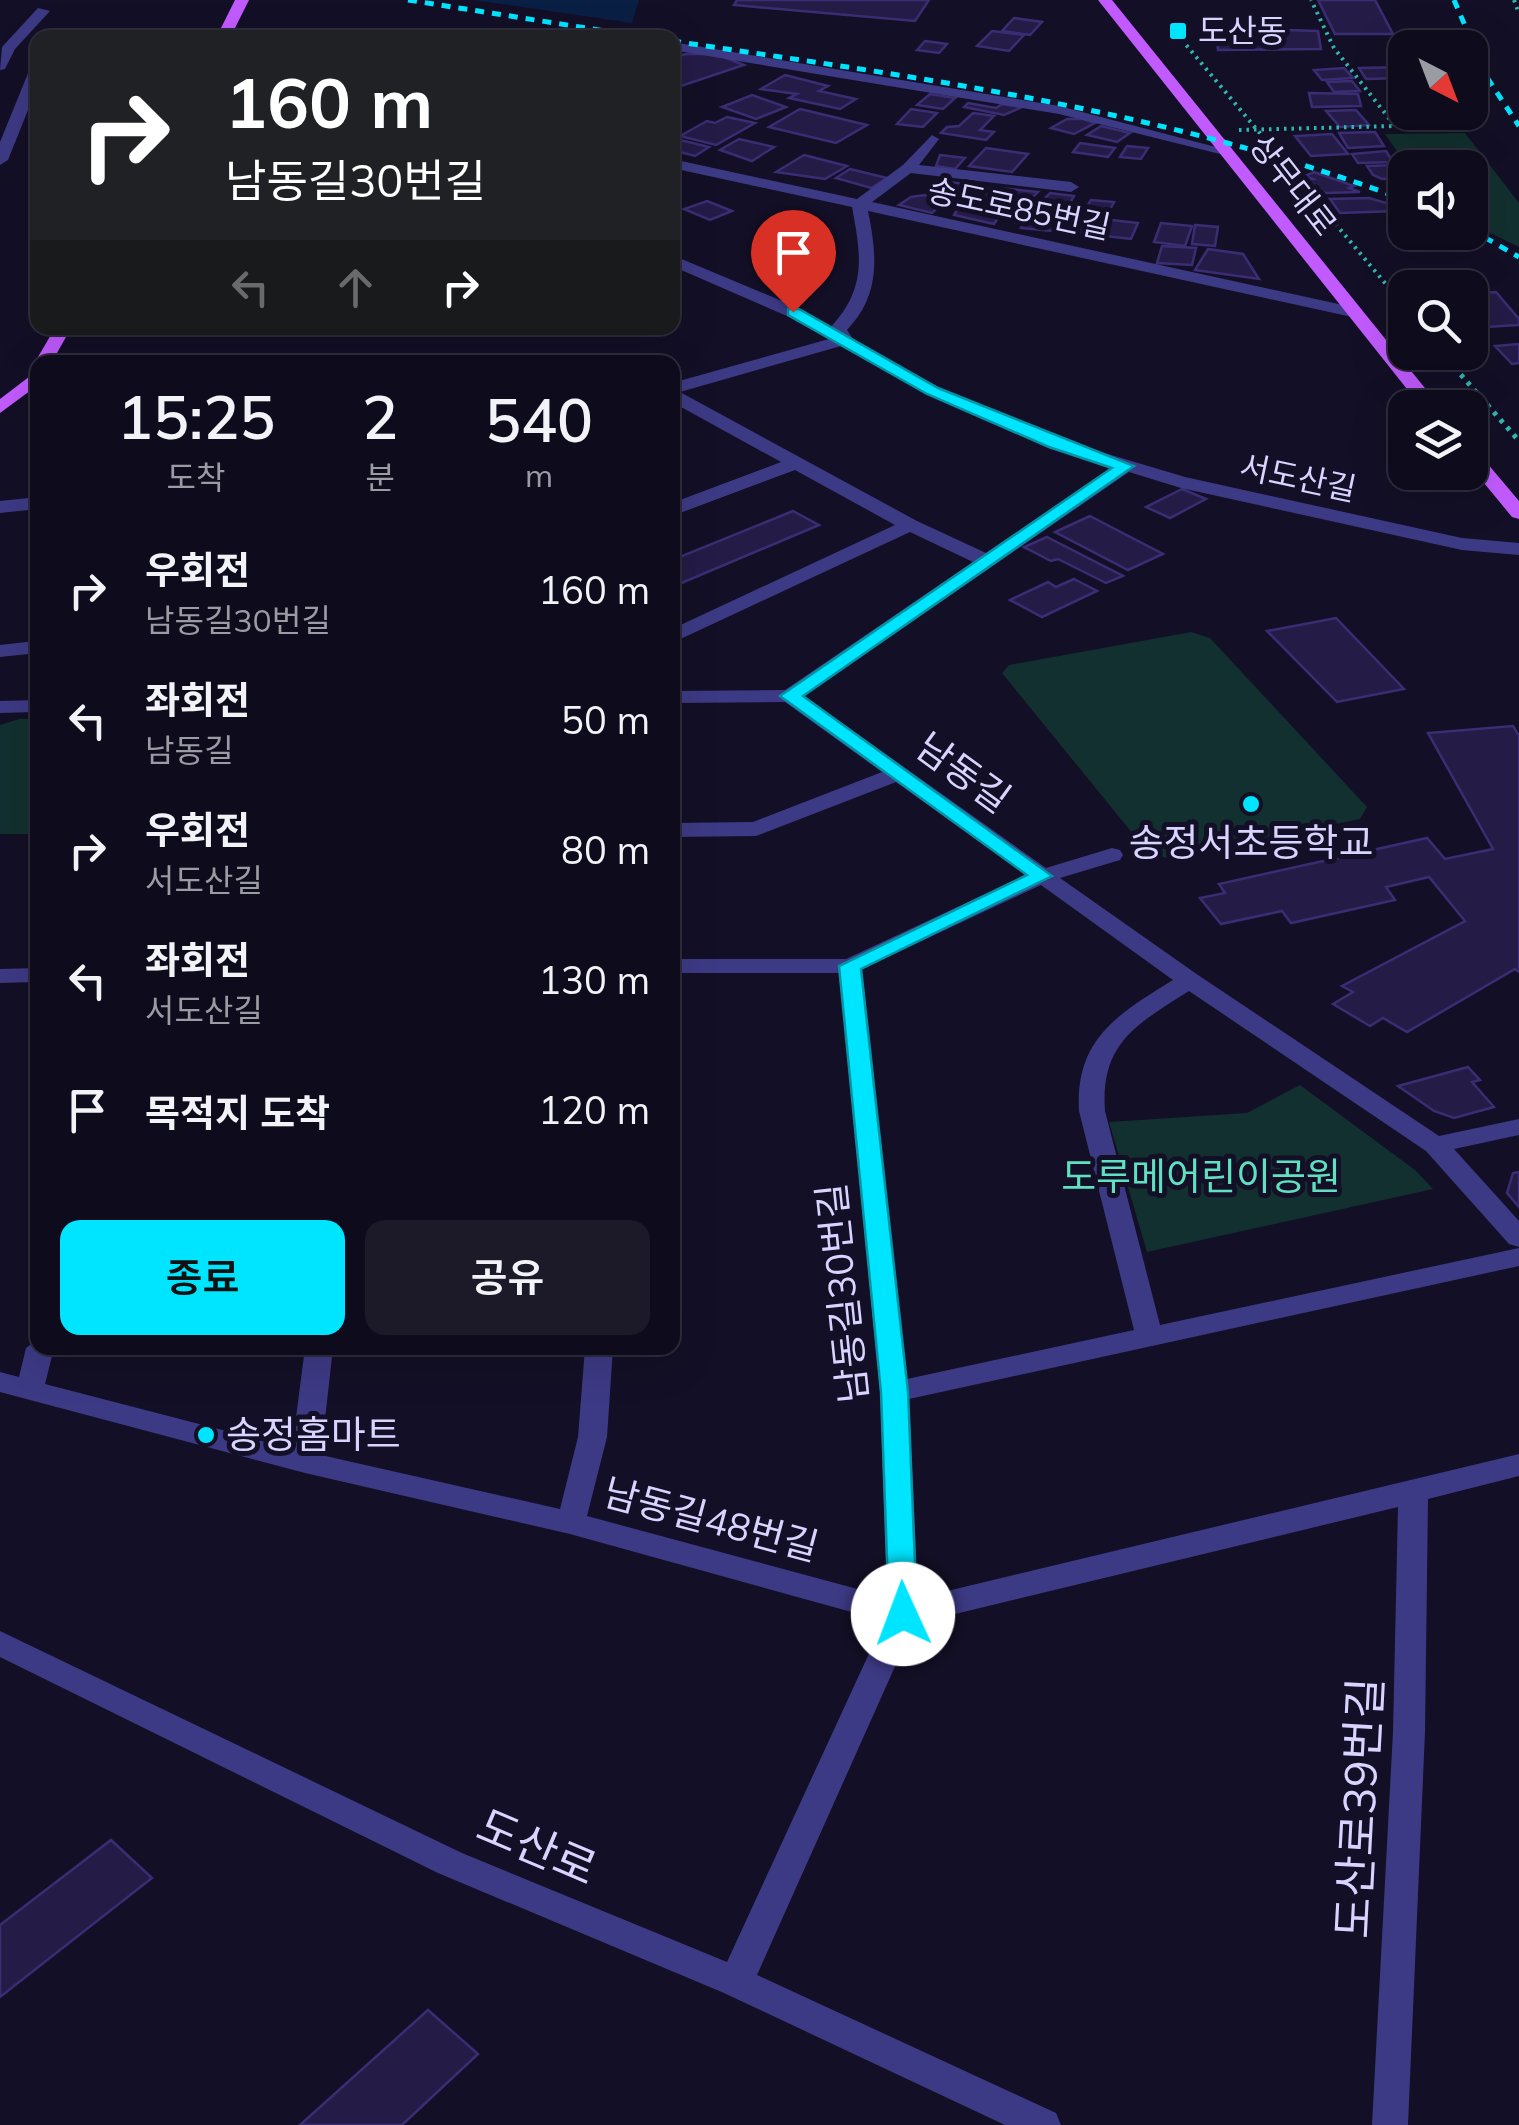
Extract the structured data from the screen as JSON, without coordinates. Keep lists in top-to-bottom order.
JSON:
{
  "streets": {
    "main road": ["상무대로"],
    "street": [
      "송도로85번길",
      "서도산길",
      "남동길",
      "남동길30번길",
      "남동길48번길",
      "도산로39번길",
      "도산로"
    ]
  },
  "crossings": [
    ["상무대로", "송도로85번길"],
    ["남동길30번길", "남동길48번길"],
    ["남동길48번길", "도산로39번길"]
  ],
  "parks": ["도루메어린이공원"],
  "places": {
    "transit": ["도산동"],
    "other": ["송정서초등학교", "송정홈마트"]
  },
  "north": "bottom right",
  "page": {
    "turn": ["160 m", "남동길30번길"],
    "eta": [
      "15:25",
      "도착",
      "2",
      "분",
      "540",
      "m"
    ],
    "list": [
      {
        "name": "우회전",
        "note": "남동길30번길",
        "value": "160 m"
      },
      {
        "name": "좌회전",
        "note": "남동길",
        "value": "50 m"
      },
      {
        "name": "우회전",
        "note": "서도산길",
        "value": "80 m"
      },
      {
        "name": "좌회전",
        "note": "서도산길",
        "value": "130 m"
      },
      {
        "name": "목적지 도착",
        "value": "120 m"
      }
    ],
    "buttons": ["종료", "공유"]
  }
}
